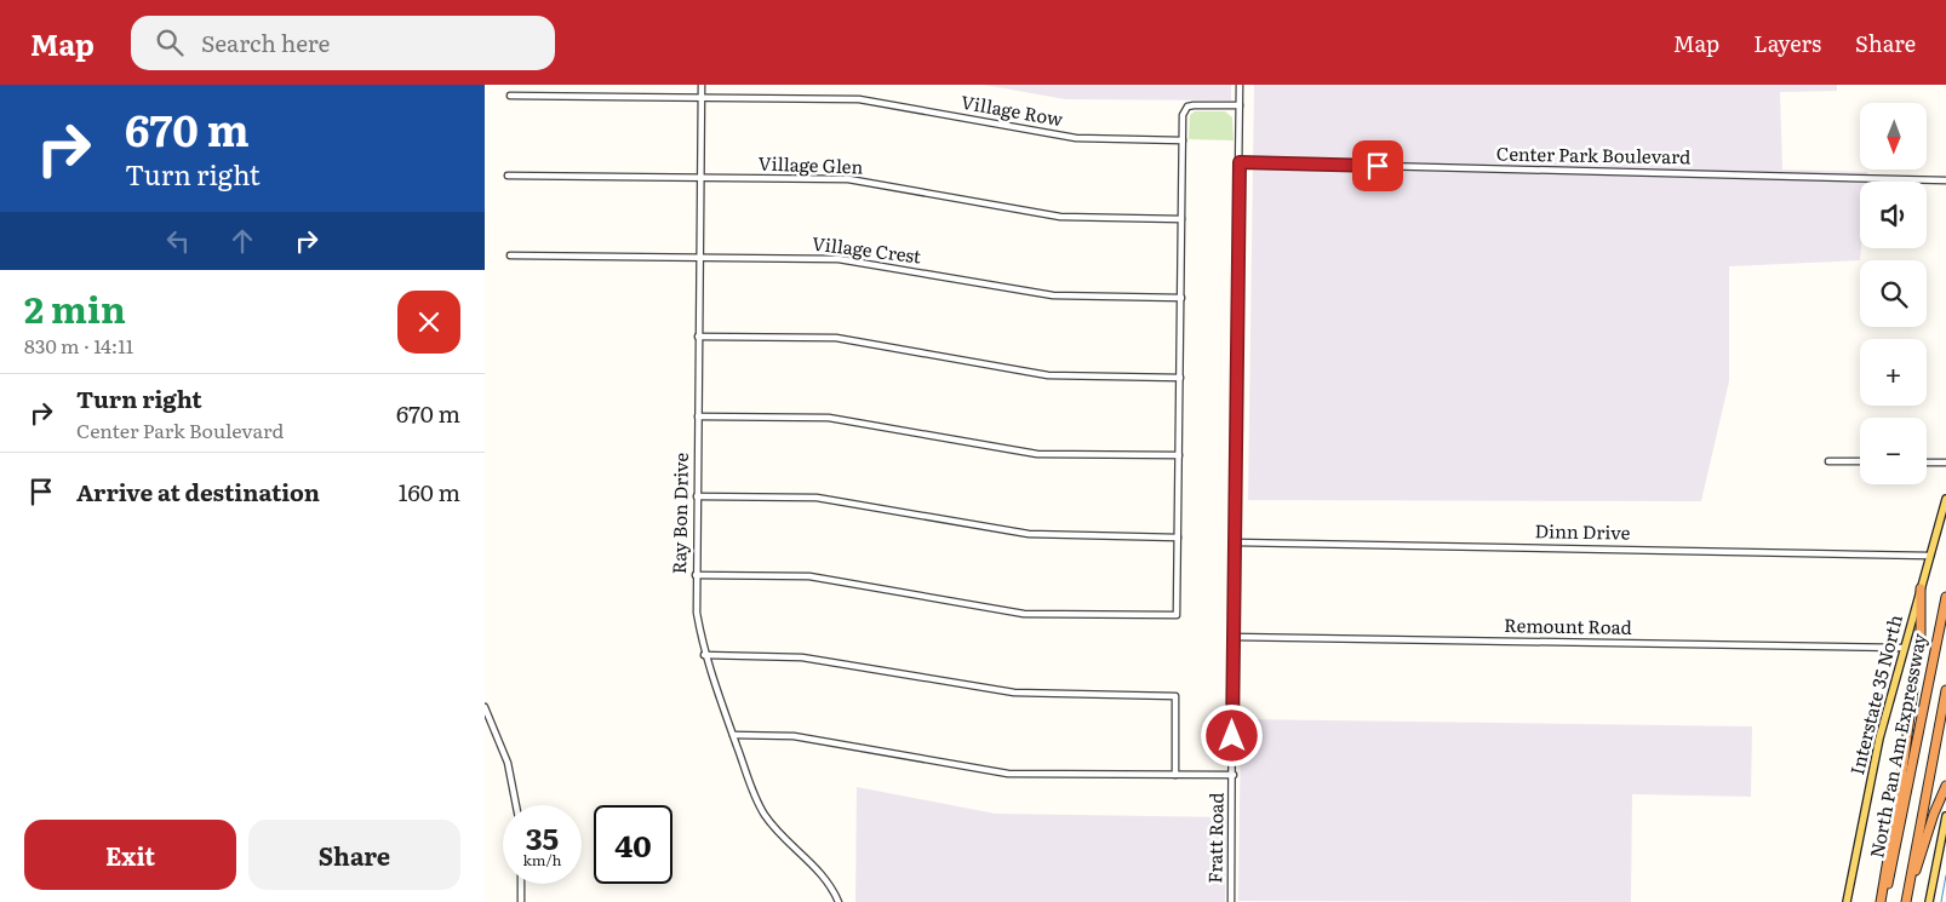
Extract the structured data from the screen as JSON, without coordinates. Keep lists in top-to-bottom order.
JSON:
{
  "streets": {
    "highway": ["North Pan Am Expressway"],
    "main road": ["Interstate 35 North"],
    "street": [
      "Village Row",
      "Center Park Boulevard",
      "Village Glen",
      "Village Crest",
      "Ray Bon Drive",
      "Dinn Drive",
      "Remount Road",
      "Fratt Road"
    ]
  },
  "crossings": [
    ["Village Row", "Ray Bon Drive"],
    ["Center Park Boulevard", "Fratt Road"],
    ["Village Glen", "Ray Bon Drive"],
    ["Village Crest", "Ray Bon Drive"],
    ["Dinn Drive", "Interstate 35 North"],
    ["Dinn Drive", "Fratt Road"],
    ["Remount Road", "Interstate 35 North"],
    ["Remount Road", "Fratt Road"]
  ],
  "north": "bottom",
  "page": {
    "header": "Map",
    "search": "Search here",
    "nav": ["Map", "Layers", "Share"],
    "turn": ["670 m", "Turn right"],
    "map_buttons": ["+", "−"],
    "heading": ["2 min", "830 m · 14:11"],
    "list": [
      {
        "name": "Turn right",
        "note": "Center Park Boulevard",
        "value": "670 m"
      },
      {
        "name": "Arrive at destination",
        "value": "160 m"
      }
    ],
    "speed": "35 km/h",
    "limit": "40",
    "buttons": ["Exit", "Share"]
  }
}
